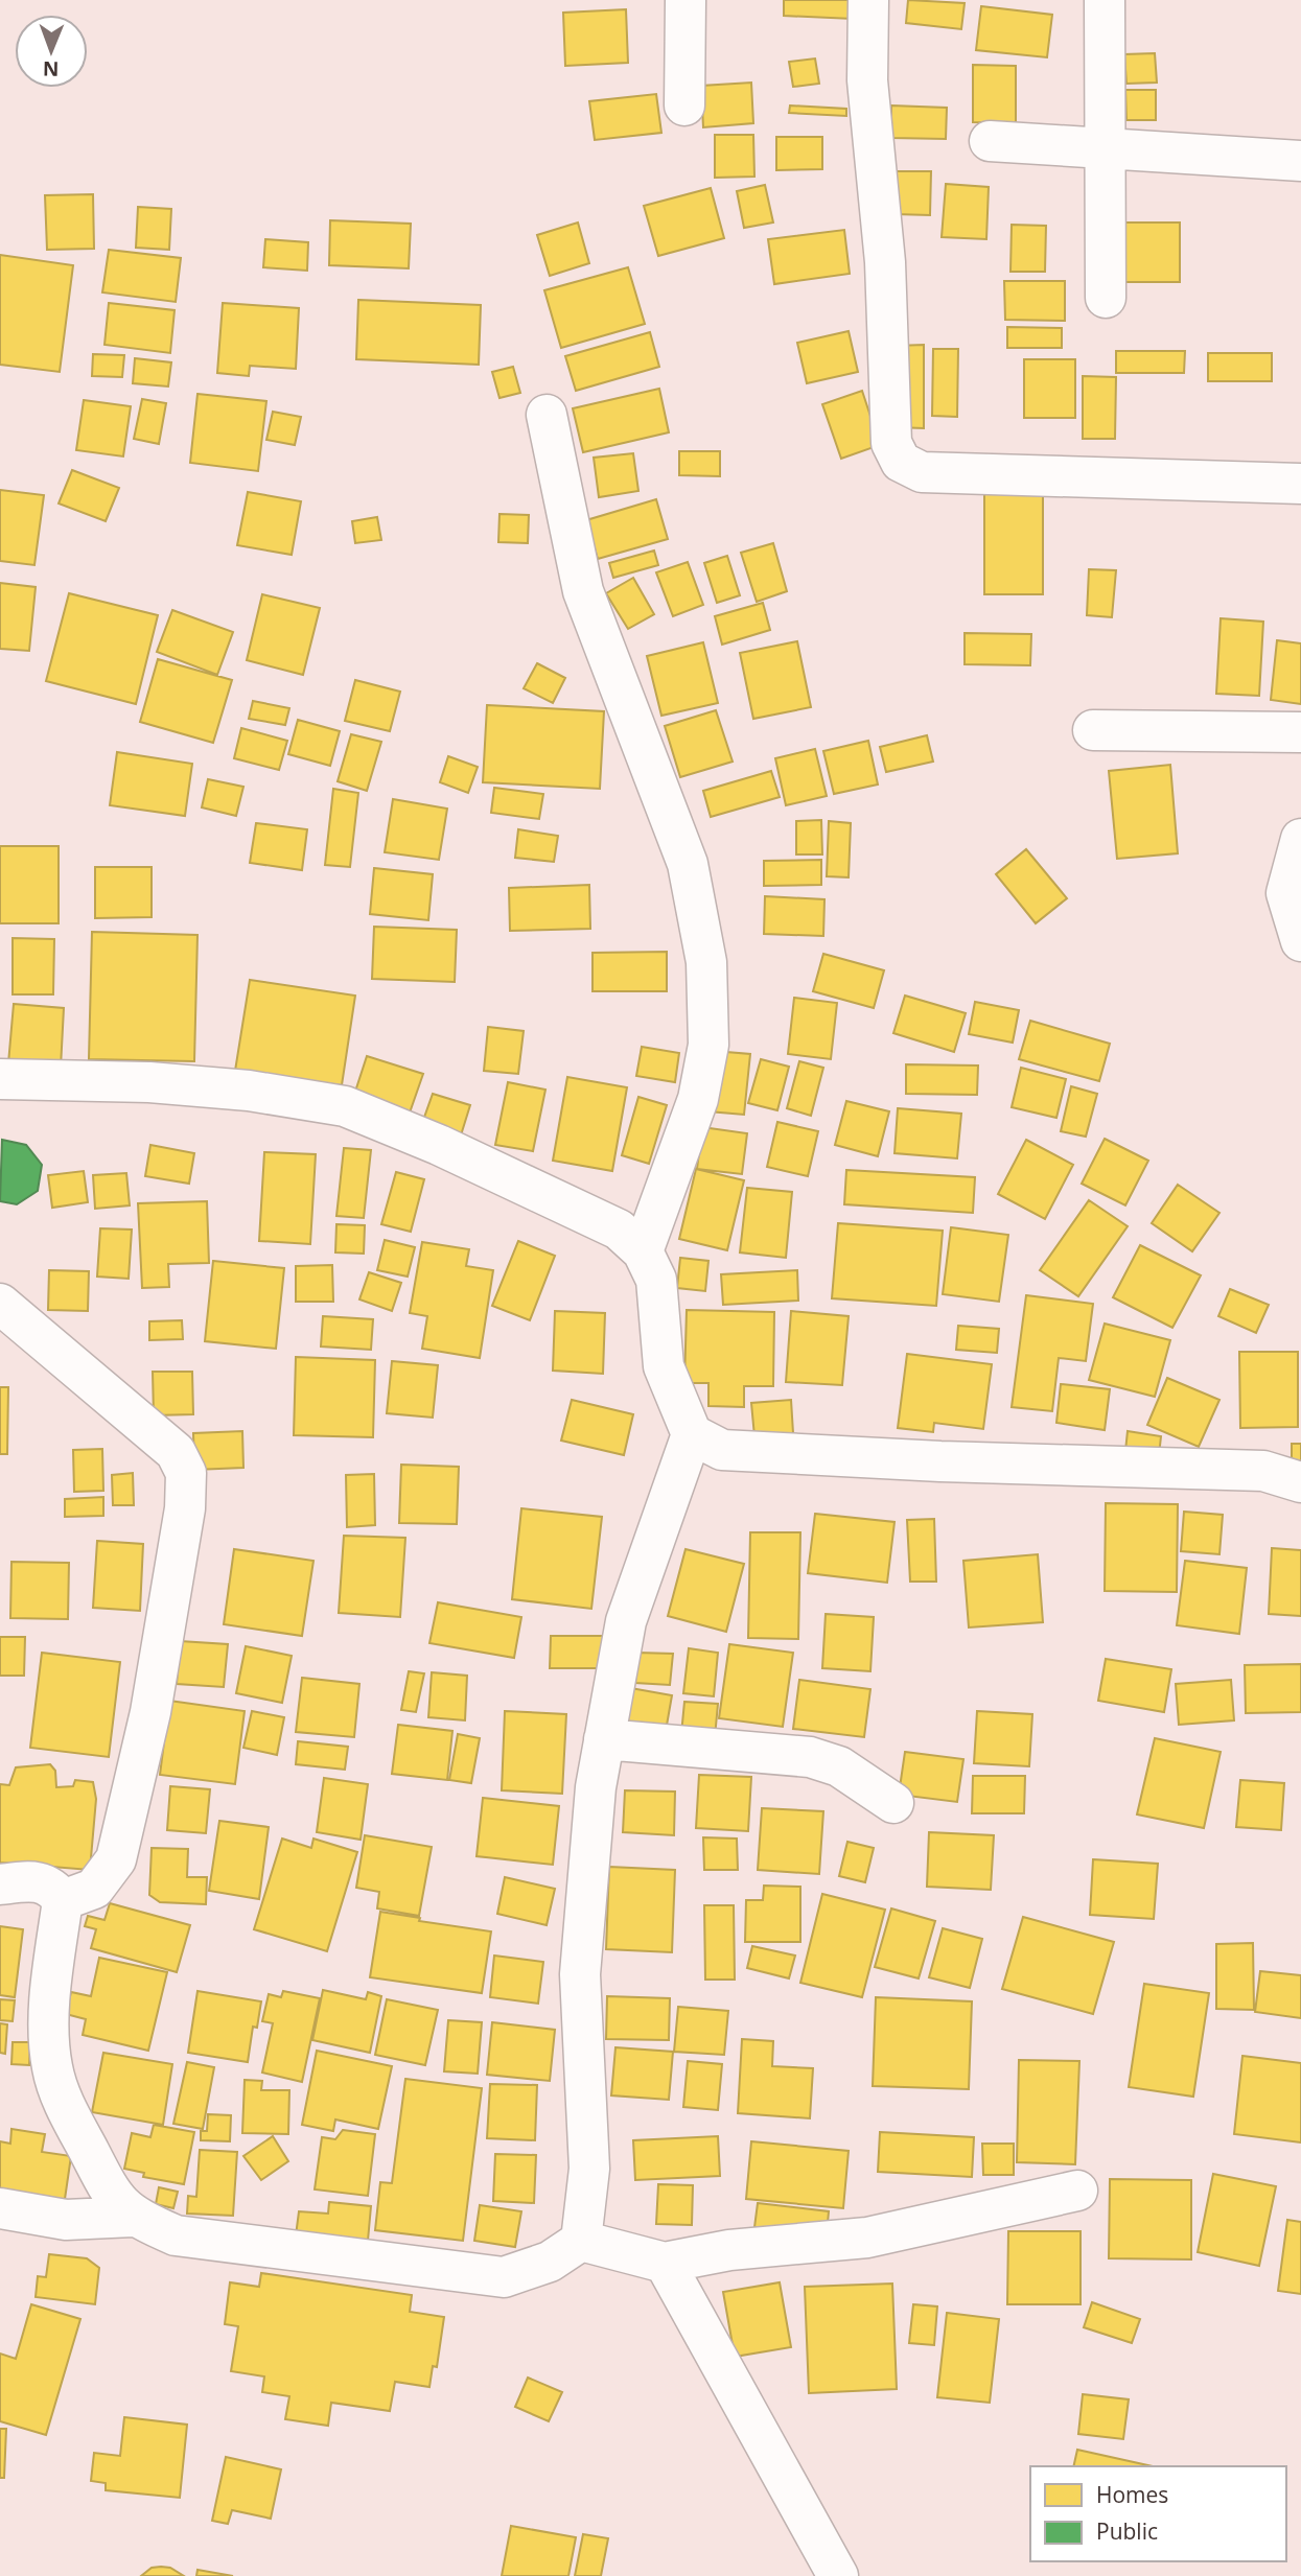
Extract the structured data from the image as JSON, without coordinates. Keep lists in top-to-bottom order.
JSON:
{
  "legend": ["Homes", "Public"],
  "north": "bottom"
}
